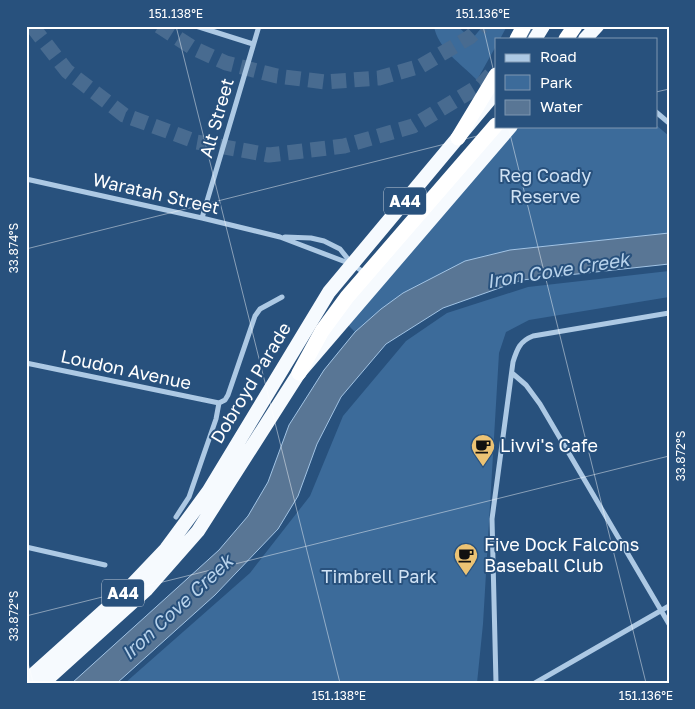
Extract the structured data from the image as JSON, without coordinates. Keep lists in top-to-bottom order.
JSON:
{
  "streets": {
    "highway": ["A44", "Dobroyd Parade"],
    "street": ["Alt Street", "Waratah Street", "Loudon Avenue"]
  },
  "crossings": [
    ["Alt Street", "Waratah Street"],
    ["Waratah Street", "A44"],
    ["Waratah Street", "Dobroyd Parade"],
    ["Loudon Avenue", "Dobroyd Parade"]
  ],
  "water": ["Iron Cove Creek"],
  "parks": ["Reg Coady Reserve", "Timbrell Park"],
  "places": {
    "cafe": ["Livvi's Cafe", "Five Dock Falcons Baseball Club"]
  },
  "legend": ["Road", "Park", "Water"],
  "coordinates": [
    "151.138°E",
    "151.136°E",
    "33.874°S",
    "33.872°S"
  ]
}
